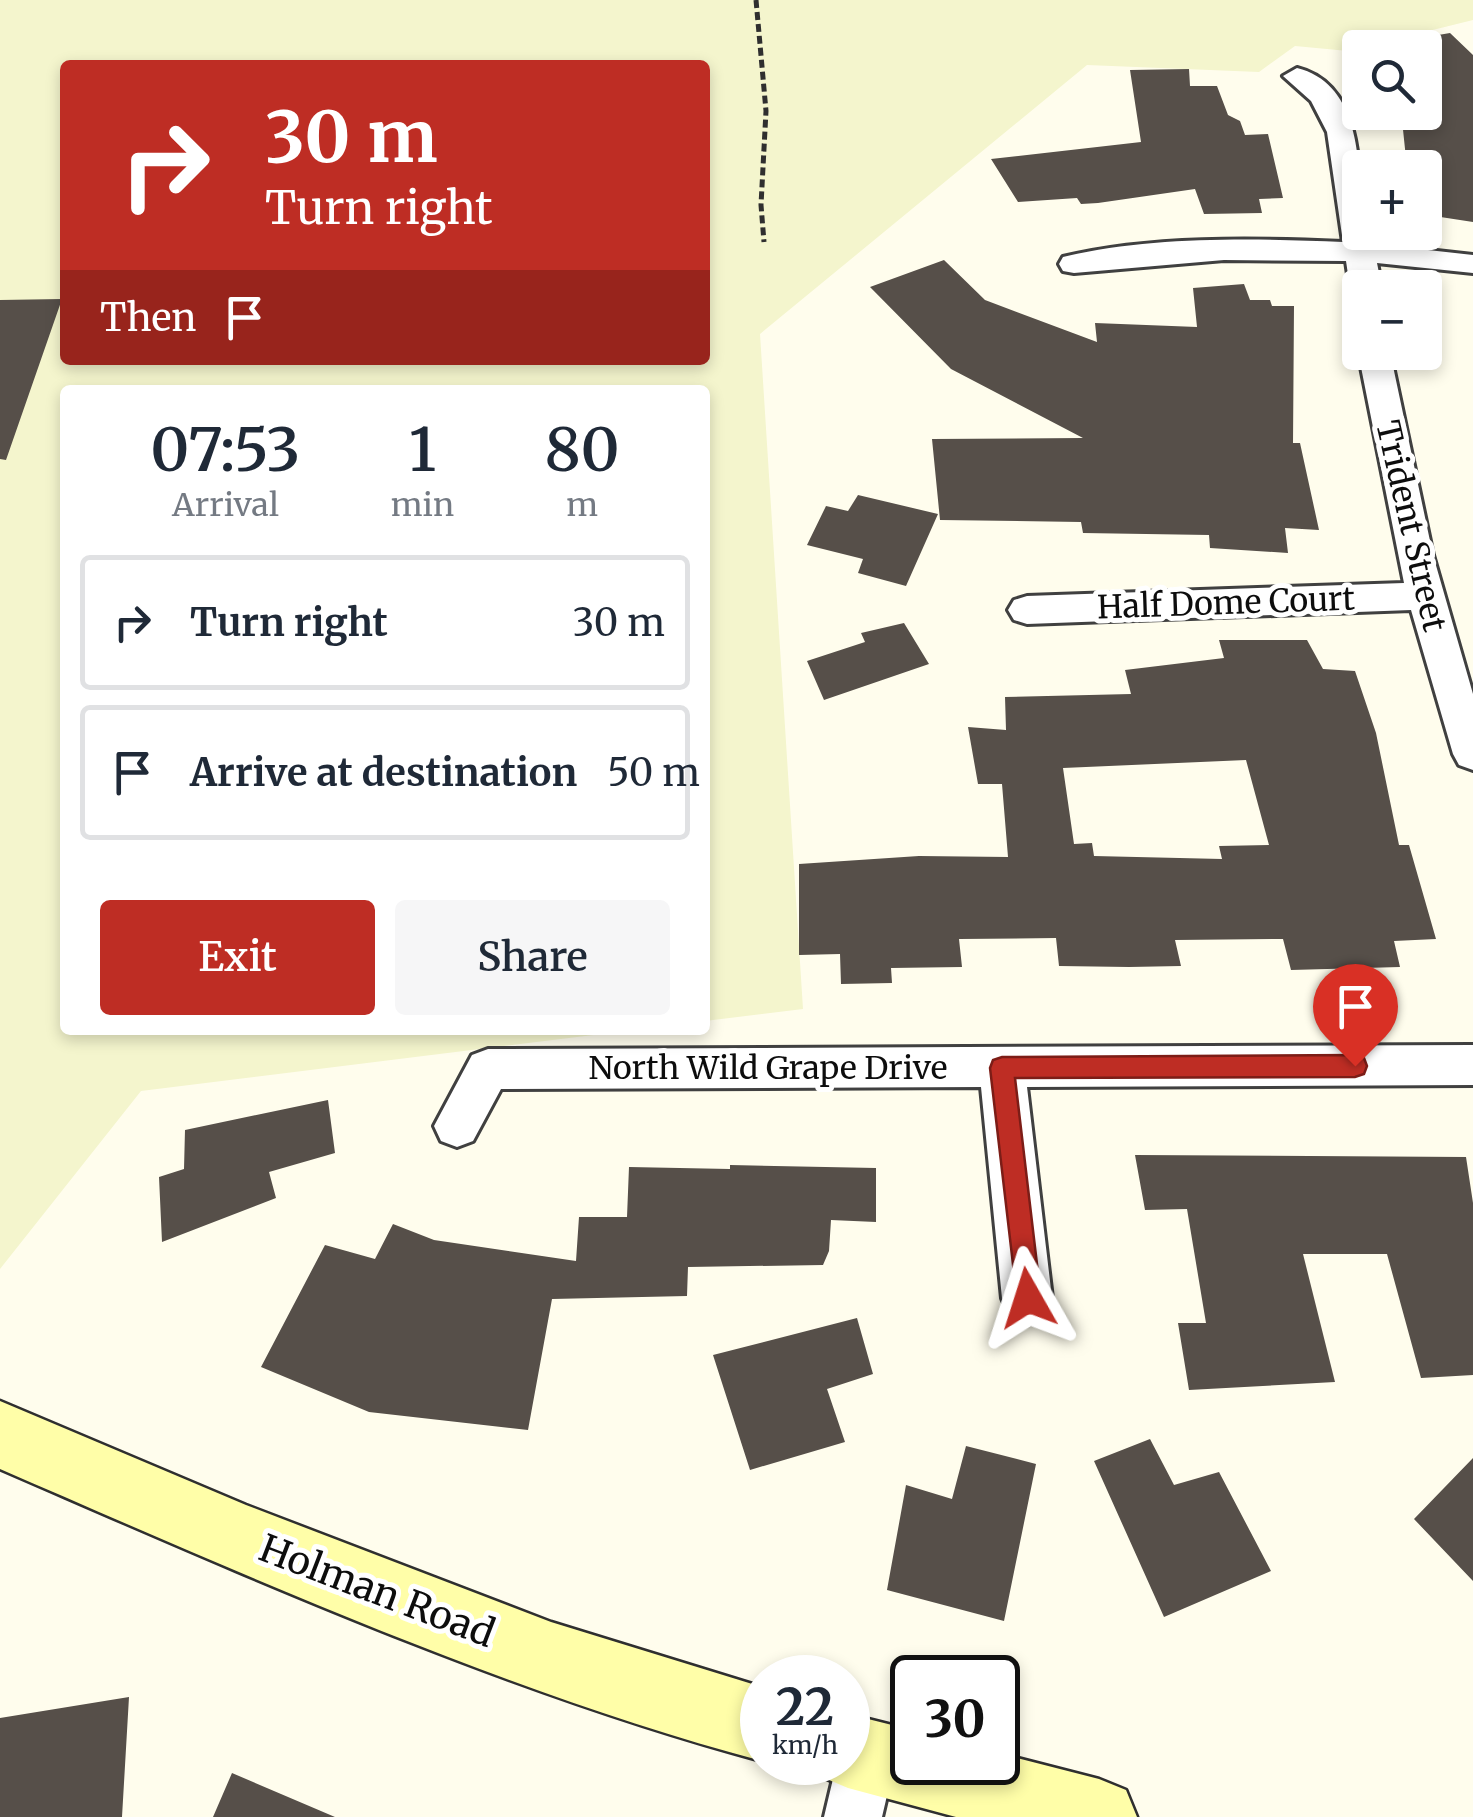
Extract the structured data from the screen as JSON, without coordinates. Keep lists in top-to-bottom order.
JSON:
{
  "streets": {
    "street": [
      "Trident Street",
      "Half Dome Court",
      "North Wild Grape Drive",
      "Holman Road"
    ]
  },
  "crossings": [
    ["Trident Street", "Half Dome Court"]
  ],
  "page": {
    "map_buttons": ["+", "−"],
    "turn": ["30 m", "Turn right"],
    "then": "Then",
    "eta": [
      "07:53",
      "Arrival",
      "1",
      "min",
      "80",
      "m"
    ],
    "list": [
      {
        "name": "Turn right",
        "value": "30 m"
      },
      {
        "name": "Arrive at destination",
        "value": "50 m"
      }
    ],
    "buttons": ["Exit", "Share"],
    "speed": "22 km/h",
    "limit": "30"
  }
}
